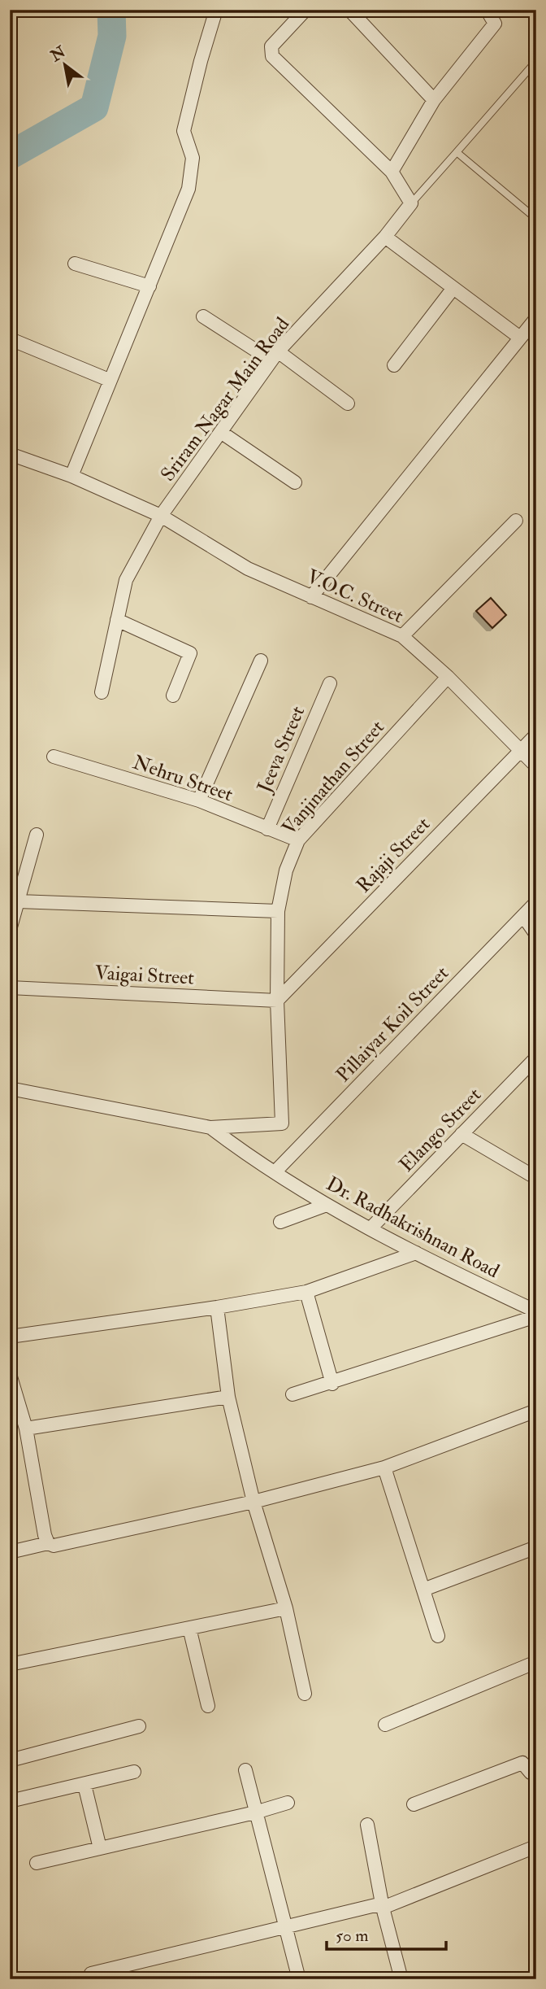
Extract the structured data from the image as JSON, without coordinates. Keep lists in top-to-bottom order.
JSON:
{
  "streets": {
    "street": [
      "Sriram Nagar Main Road",
      "V.O.C. Street",
      "Jeeva Street",
      "Vanjinathan Street",
      "Nehru Street",
      "Rajaji Street",
      "Vaigai Street",
      "Pillaiyar Koil Street",
      "Elango Street",
      "Dr. Radhakrishnan Road"
    ]
  },
  "crossings": [
    ["Sriram Nagar Main Road", "V.O.C. Street"],
    ["V.O.C. Street", "Vanjinathan Street"],
    ["V.O.C. Street", "Rajaji Street"],
    ["Jeeva Street", "Nehru Street"],
    ["Vanjinathan Street", "Nehru Street"],
    ["Vanjinathan Street", "Rajaji Street"],
    ["Vanjinathan Street", "Vaigai Street"],
    ["Vanjinathan Street", "Dr. Radhakrishnan Road"],
    ["Rajaji Street", "Vaigai Street"],
    ["Pillaiyar Koil Street", "Dr. Radhakrishnan Road"],
    ["Elango Street", "Dr. Radhakrishnan Road"]
  ],
  "scale_bar": "50 m",
  "north": "top left"
}
